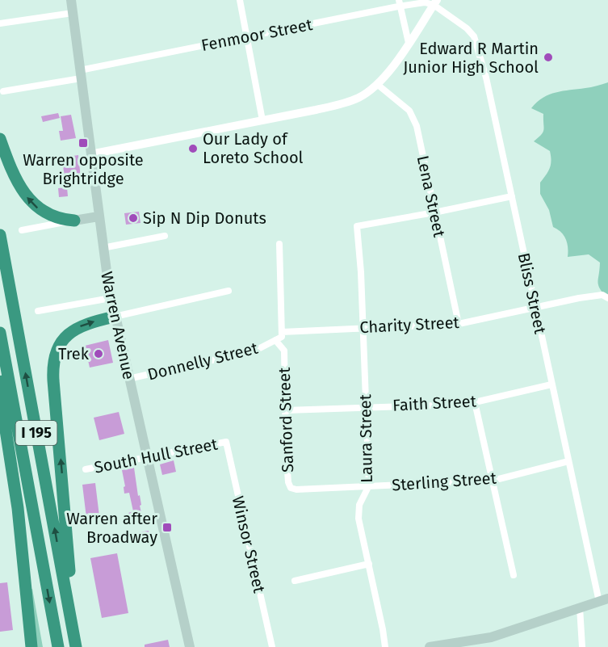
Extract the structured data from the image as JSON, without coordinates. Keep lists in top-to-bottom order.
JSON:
{
  "streets": {
    "highway": ["I 195"],
    "main road": ["Warren Avenue"],
    "street": [
      "Fenmoor Street",
      "Lena Street",
      "Bliss Street",
      "Charity Street",
      "Donnelly Street",
      "Faith Street",
      "Sanford Street",
      "Laura Street",
      "South Hull Street",
      "Sterling Street",
      "Winsor Street"
    ]
  },
  "crossings": [
    ["Fenmoor Street", "Bliss Street"],
    ["Fenmoor Street", "Warren Avenue"],
    ["Lena Street", "Charity Street"],
    ["Lena Street", "Laura Street"],
    ["Bliss Street", "Charity Street"],
    ["Bliss Street", "Faith Street"],
    ["Bliss Street", "Sterling Street"],
    ["Charity Street", "Laura Street"],
    ["Warren Avenue", "Donnelly Street"],
    ["Warren Avenue", "South Hull Street"],
    ["Donnelly Street", "Sanford Street"],
    ["Faith Street", "Sanford Street"],
    ["Faith Street", "Laura Street"],
    ["Sanford Street", "Sterling Street"],
    ["Laura Street", "Sterling Street"],
    ["South Hull Street", "Winsor Street"]
  ],
  "places": {
    "other": [
      "Edward R Martin Junior High School",
      "Our Lady of Loreto School",
      "Sip N Dip Donuts",
      "Trek"
    ],
    "transit": ["Warren opposite Brightridge", "Warren after Broadway"]
  }
}
